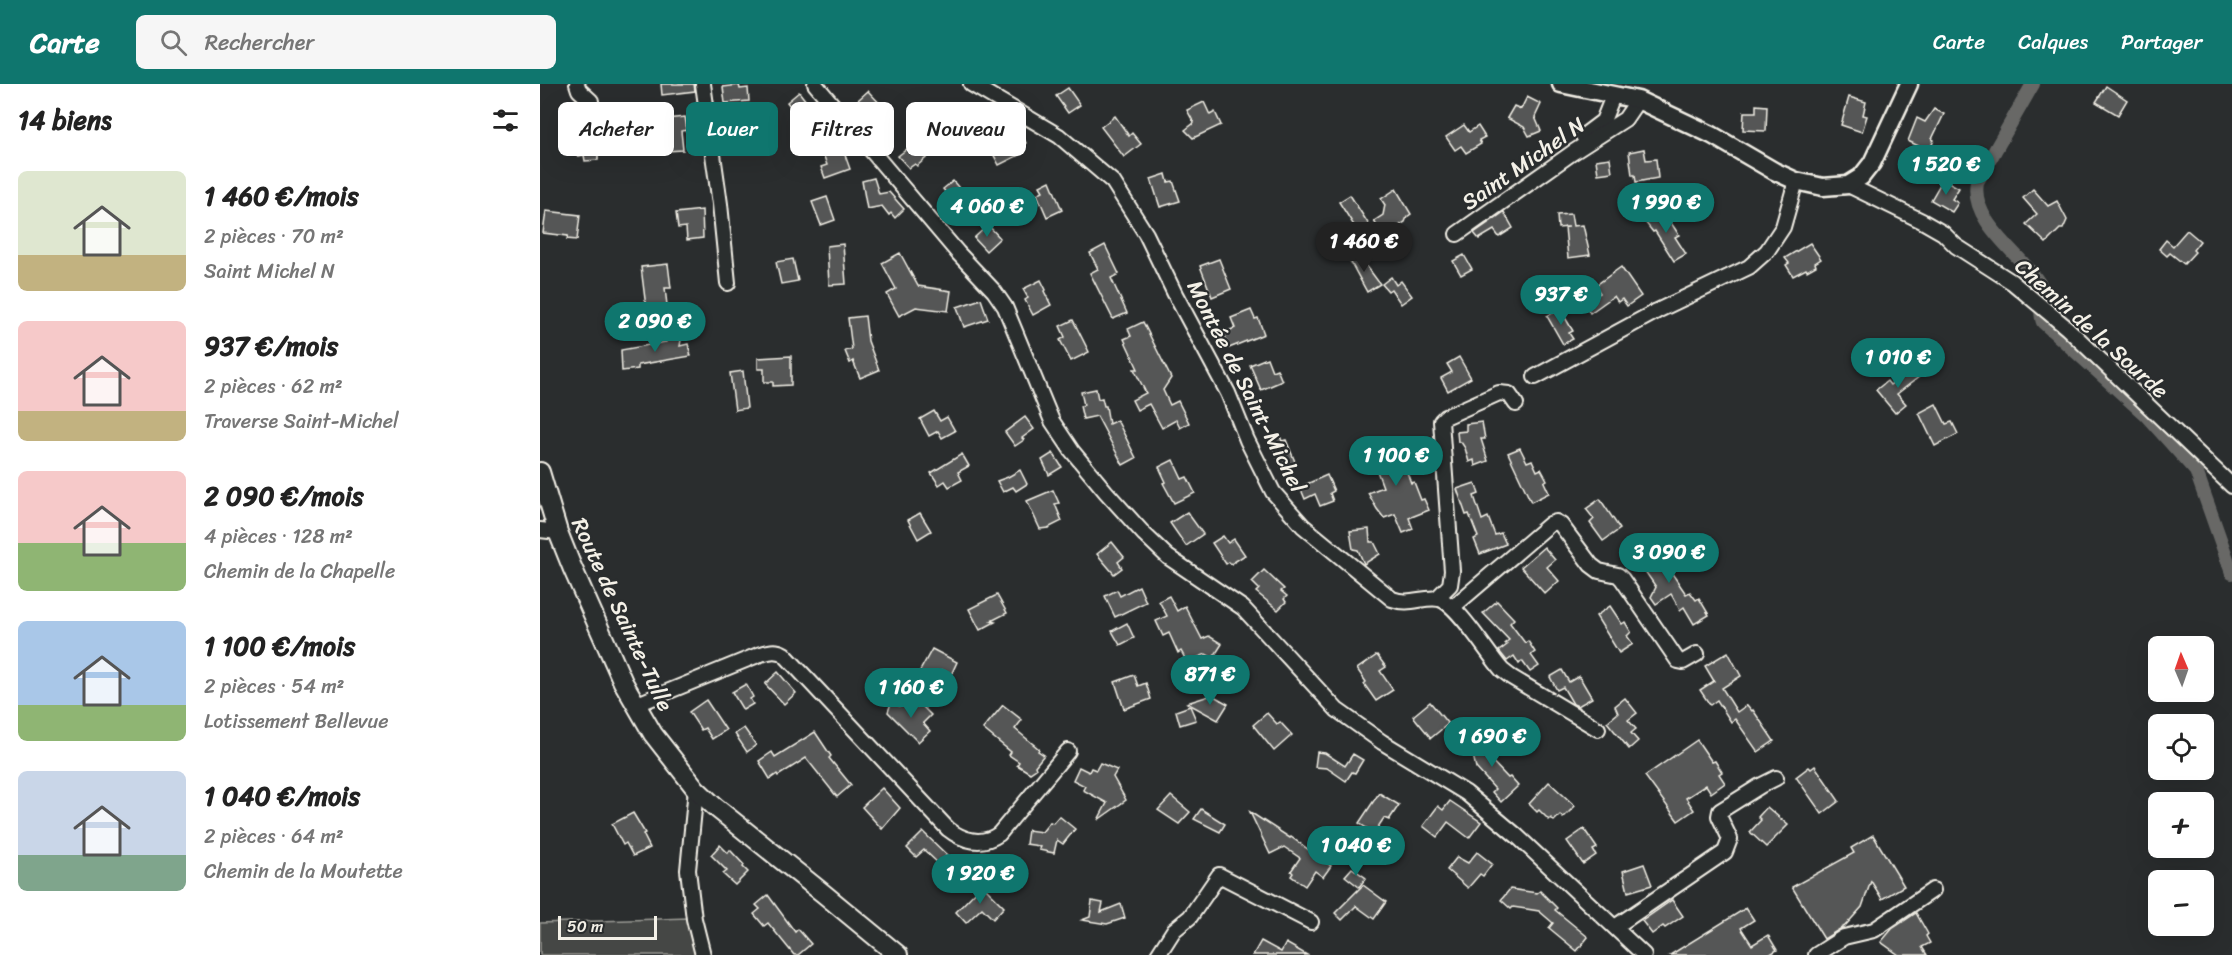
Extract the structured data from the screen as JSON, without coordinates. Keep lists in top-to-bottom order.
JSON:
{
  "streets": {
    "main road": ["Route de Sainte-Tulle"],
    "street": ["Saint Michel N", "Chemin de la Sourde", "Montée de Saint-Michel"]
  },
  "scale_bar": "50 m",
  "north": "top",
  "page": {
    "header": "Carte",
    "search": "Rechercher",
    "nav": ["Carte", "Calques", "Partager"],
    "heading": "14 biens",
    "chip": [
      "Acheter",
      "Louer",
      "Filtres",
      "Nouveau"
    ],
    "price": [
      "1 520 €",
      "1 990 €",
      "4 060 €",
      "1 460 €",
      "937 €",
      "2 090 €",
      "1 010 €",
      "1 100 €",
      "3 090 €",
      "871 €",
      "1 160 €",
      "1 690 €",
      "1 040 €",
      "1 920 €"
    ],
    "list": [
      {
        "name": "1 460 €/mois",
        "note": "2 pièces · 70 m² · Saint Michel N"
      },
      {
        "name": "937 €/mois",
        "note": "2 pièces · 62 m² · Traverse Saint-Michel"
      },
      {
        "name": "2 090 €/mois",
        "note": "4 pièces · 128 m² · Chemin de la Chapelle"
      },
      {
        "name": "1 100 €/mois",
        "note": "2 pièces · 54 m² · Lotissement Bellevue"
      },
      {
        "name": "1 040 €/mois",
        "note": "2 pièces · 64 m² · Chemin de la Moutette"
      }
    ],
    "map_buttons": ["+", "−"],
    "scale": "50 m"
  }
}
